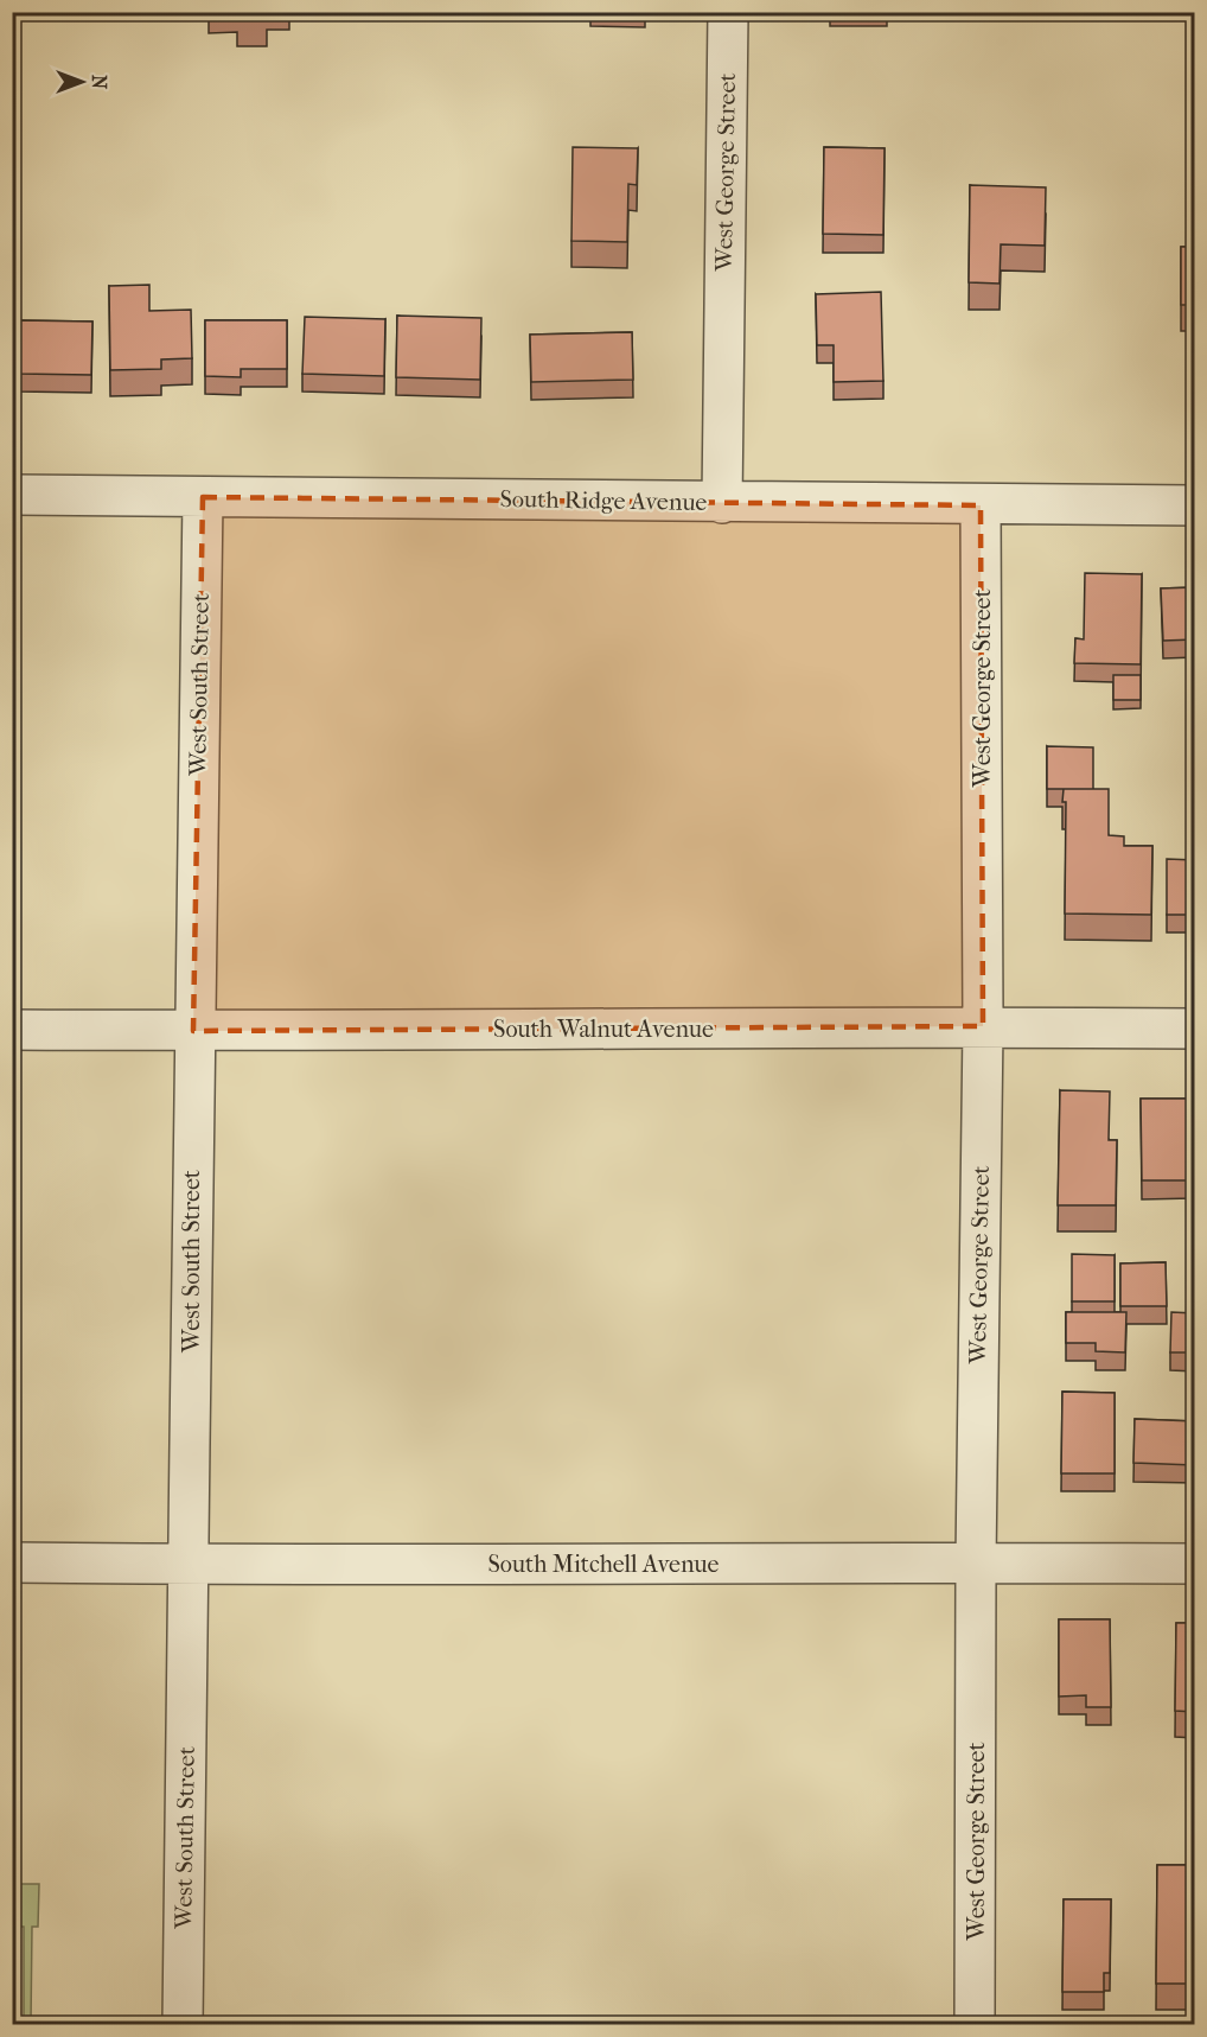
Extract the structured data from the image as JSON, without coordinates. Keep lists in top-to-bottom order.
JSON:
{
  "streets": {
    "street": [
      "West George Street",
      "South Ridge Avenue",
      "West South Street",
      "South Walnut Avenue",
      "South Mitchell Avenue"
    ]
  },
  "crossings": [
    ["West George Street", "South Ridge Avenue"],
    ["West George Street", "South Walnut Avenue"],
    ["West George Street", "South Mitchell Avenue"],
    ["South Ridge Avenue", "West South Street"],
    ["West South Street", "South Walnut Avenue"],
    ["West South Street", "South Mitchell Avenue"]
  ],
  "north": "right"
}
